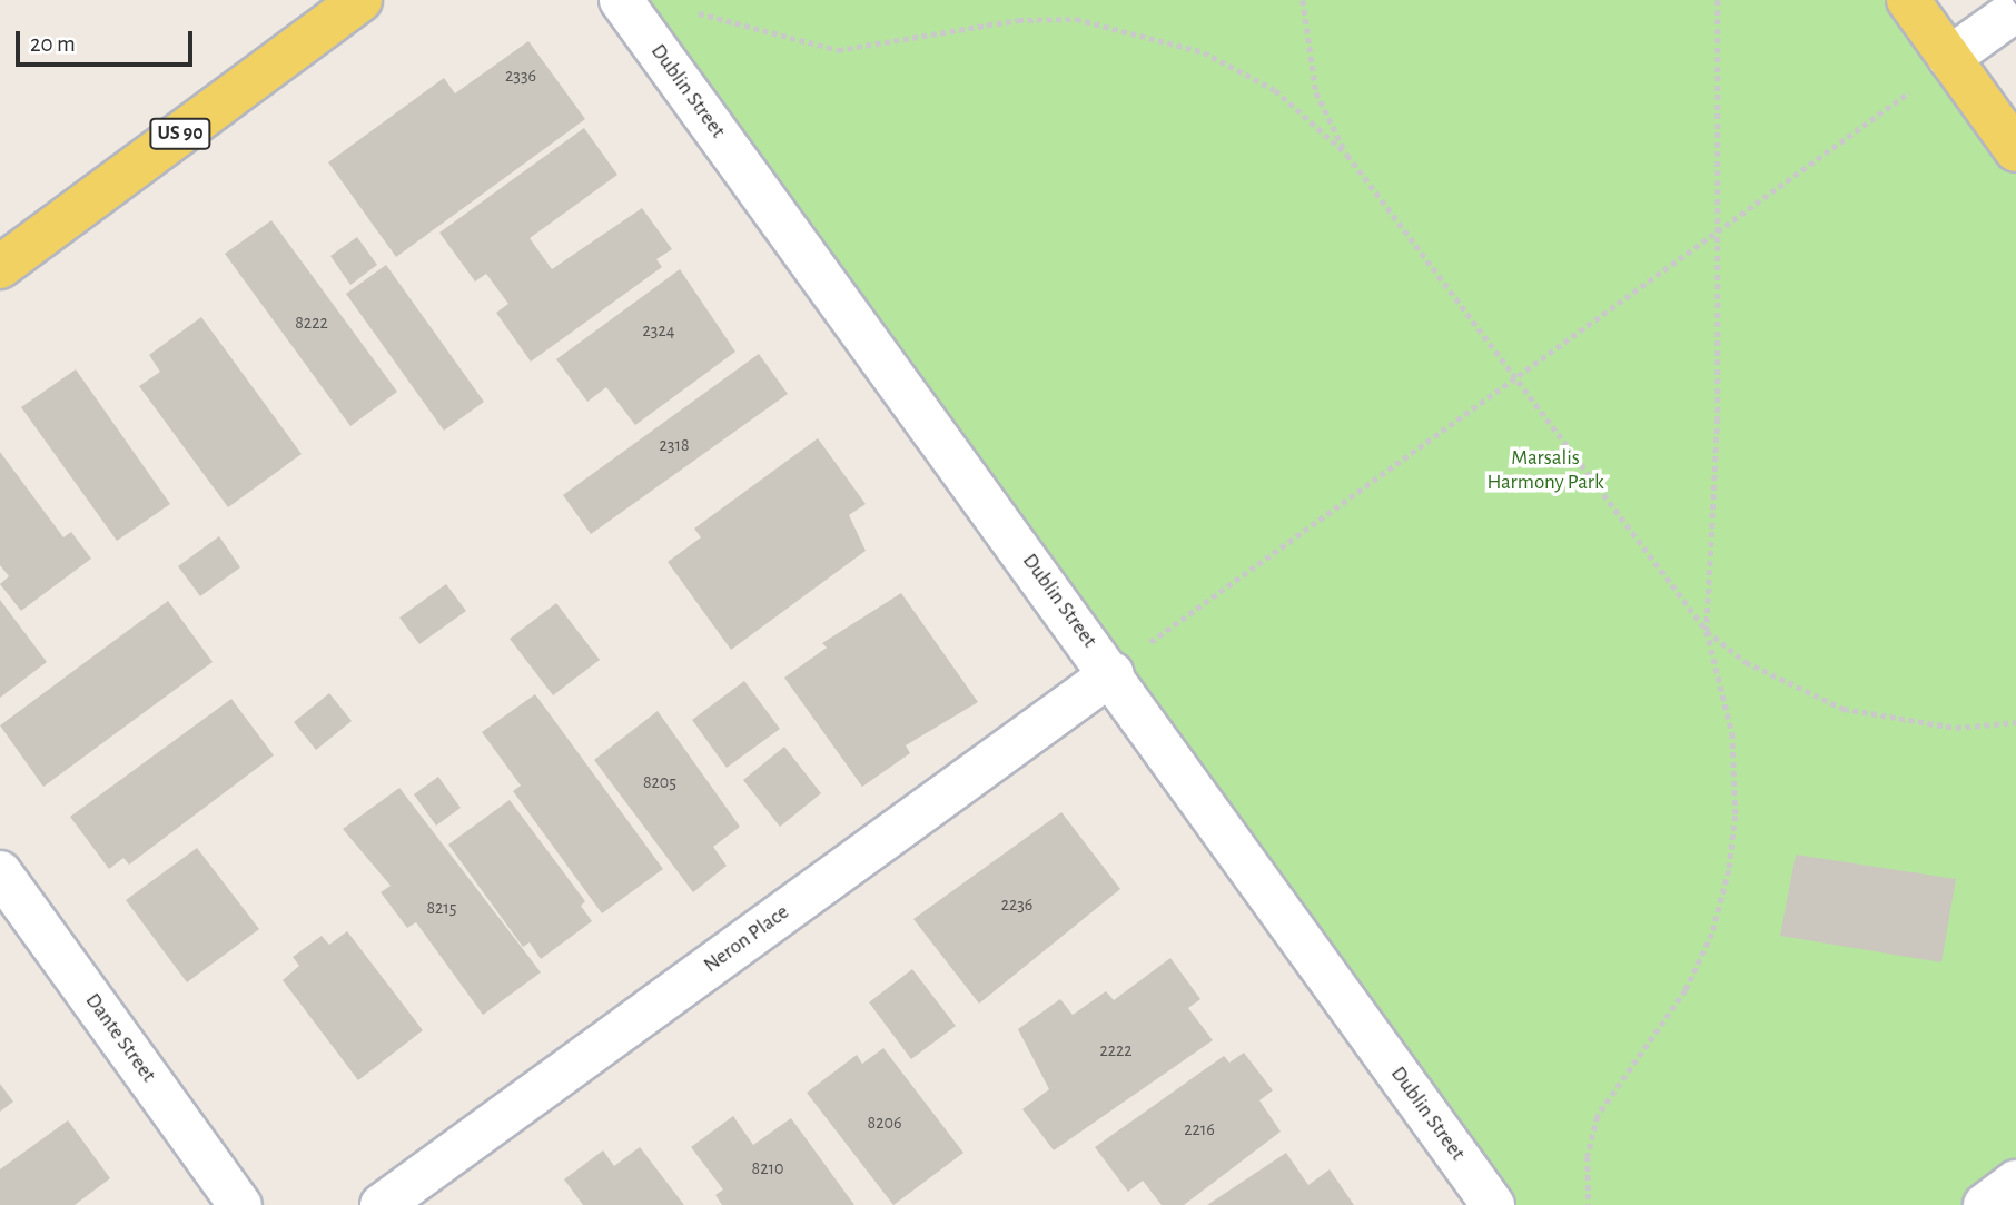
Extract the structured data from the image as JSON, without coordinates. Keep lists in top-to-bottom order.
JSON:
{
  "streets": {
    "main road": ["US 90"],
    "street": ["Dublin Street", "Neron Place", "Dante Street"]
  },
  "crossings": [
    ["Dublin Street", "Neron Place"]
  ],
  "parks": ["Marsalis Harmony Park"],
  "house_numbers": [
    "2336",
    "8222",
    "2324",
    "2318",
    "8205",
    "2236",
    "8215",
    "2222",
    "8206",
    "2216",
    "8210"
  ],
  "scale_bar": "20 m"
}
